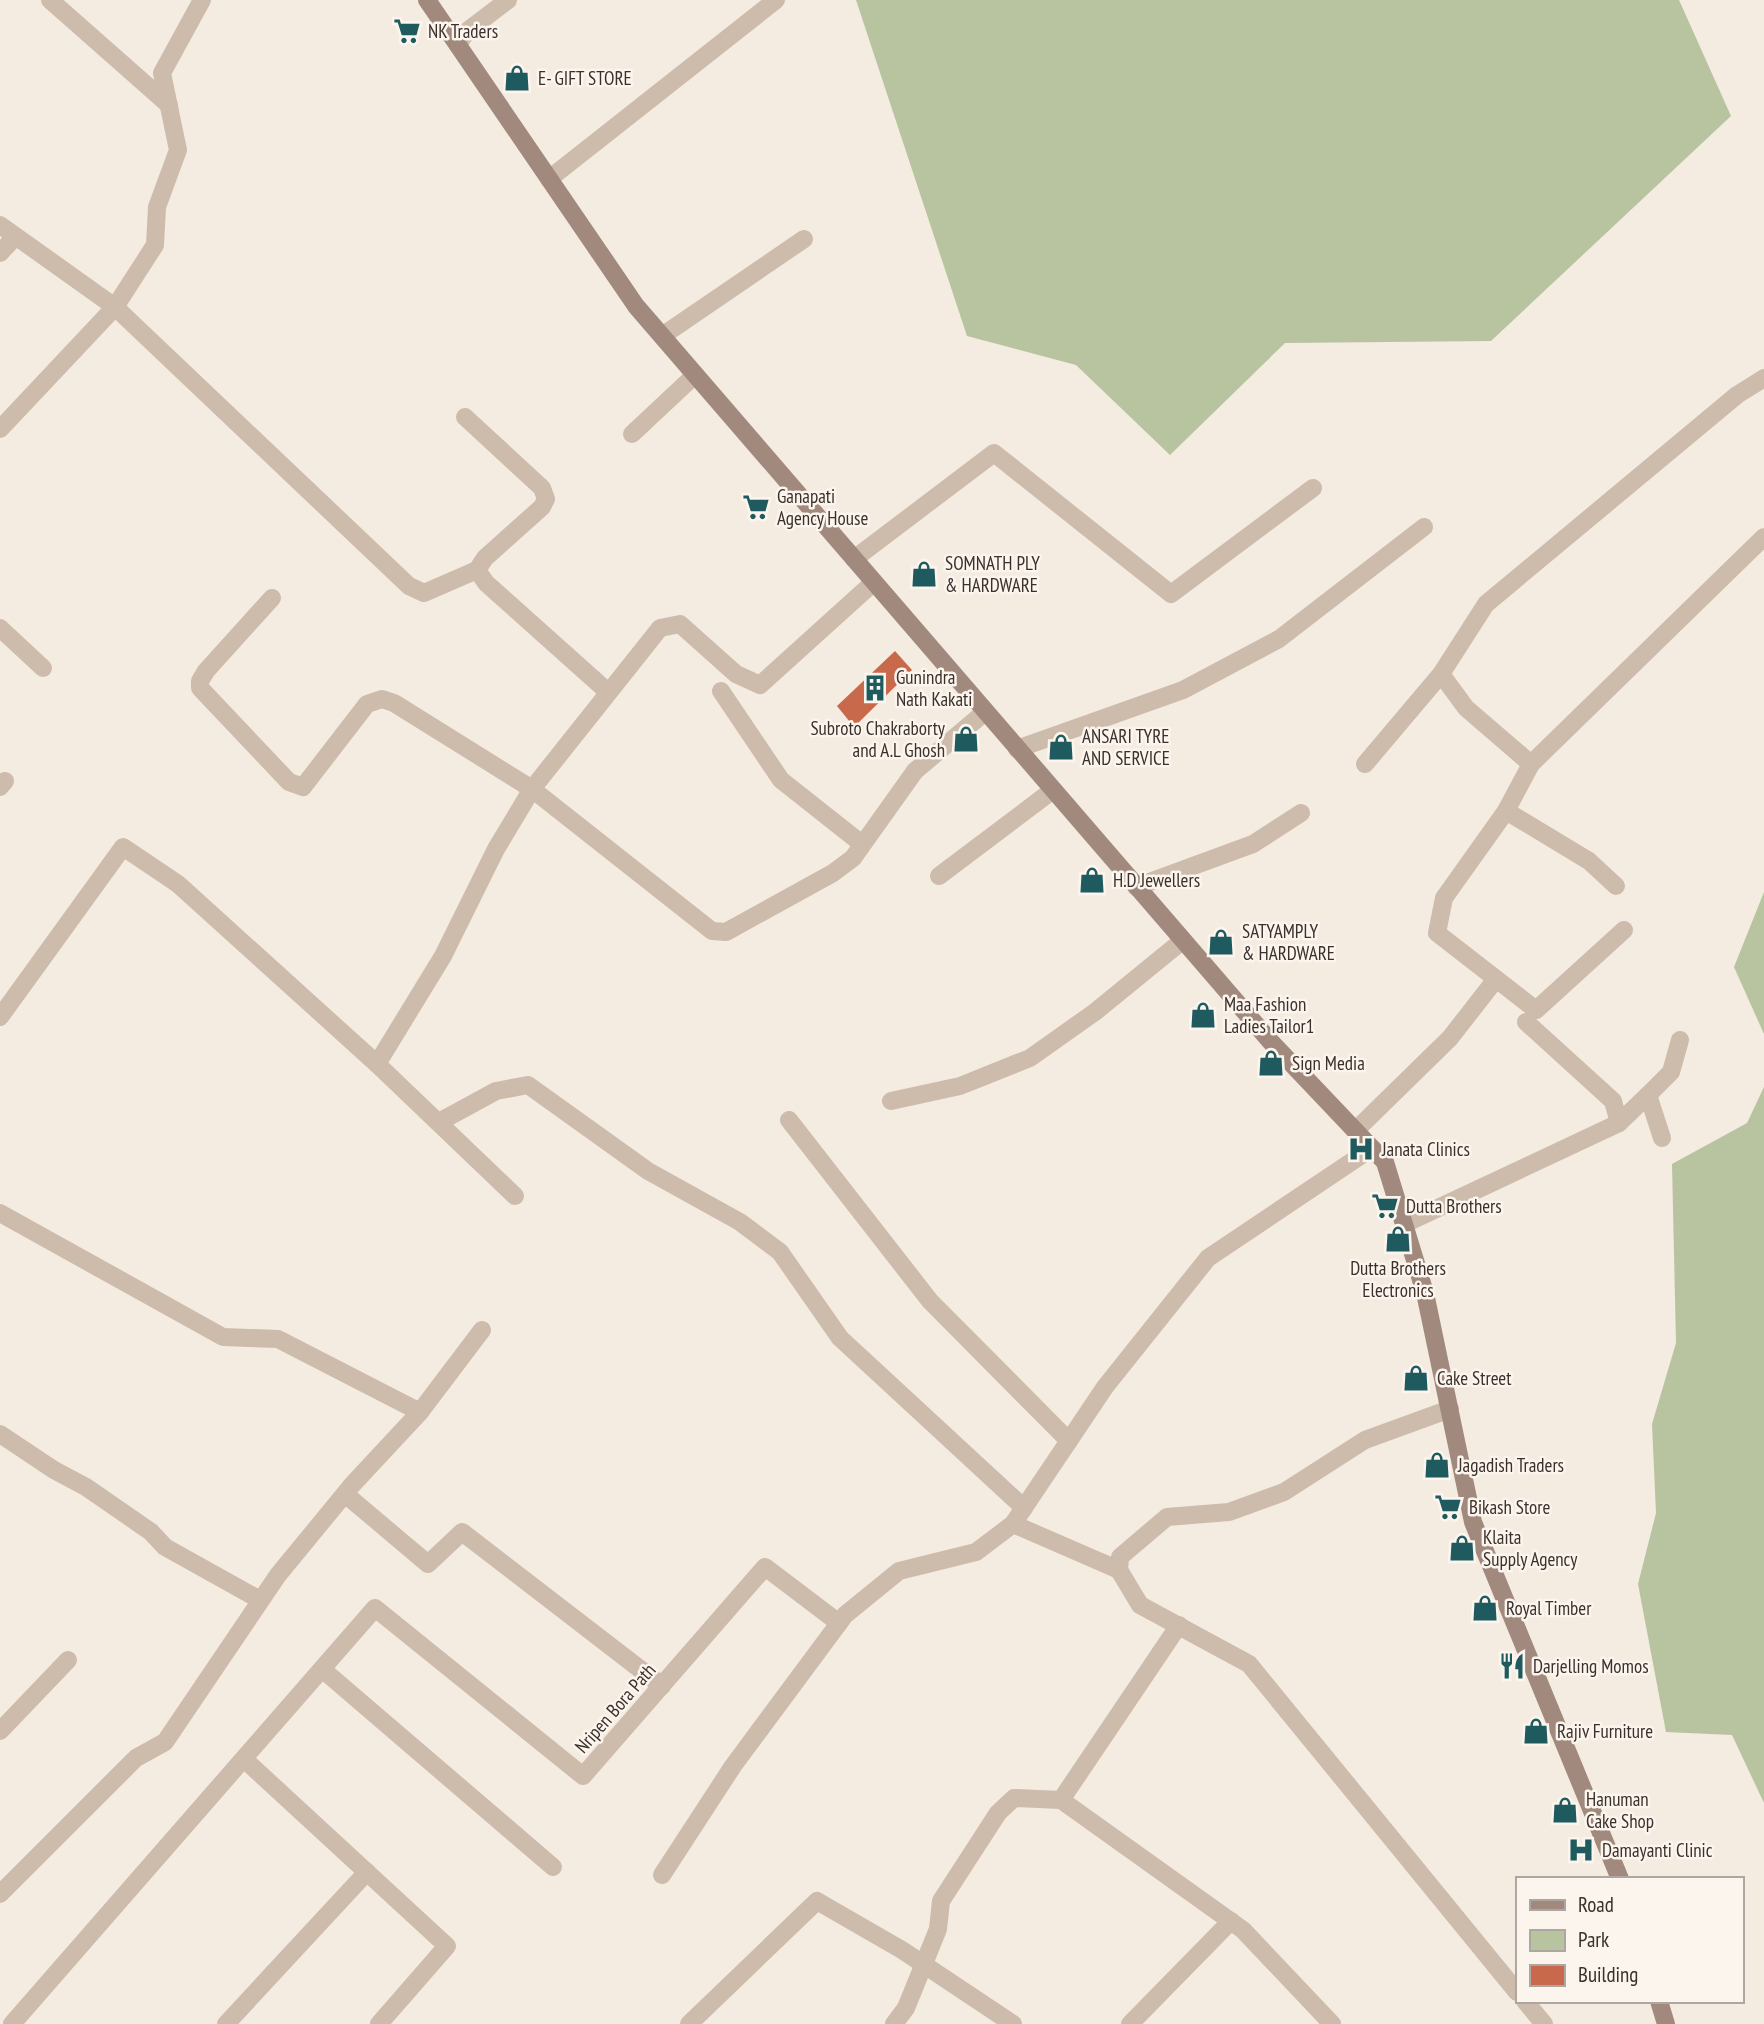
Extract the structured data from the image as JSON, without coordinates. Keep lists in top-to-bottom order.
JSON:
{
  "streets": {
    "street": ["Nripen Bora Path"]
  },
  "places": {
    "supermarket": [
      "NK Traders",
      "Ganapati Agency House",
      "Dutta Brothers",
      "Bikash Store"
    ],
    "shop": [
      "E- GIFT STORE",
      "SOMNATH PLY & HARDWARE",
      "Subroto Chakraborty and A.L Ghosh",
      "ANSARI TYRE AND SERVICE",
      "H.D Jewellers",
      "SATYAMPLY & HARDWARE",
      "Maa Fashion Ladies Tailor1",
      "Sign Media",
      "Dutta Brothers Electronics",
      "Cake Street",
      "Jagadish Traders",
      "Klaita Supply Agency",
      "Royal Timber",
      "Rajiv Furniture",
      "Hanuman Cake Shop"
    ],
    "building": ["Gunindra Nath Kakati"],
    "hospital": ["Janata Clinics", "Damayanti Clinic"],
    "restaurant": ["Darjelling Momos"]
  },
  "legend": ["Road", "Park", "Building"]
}
